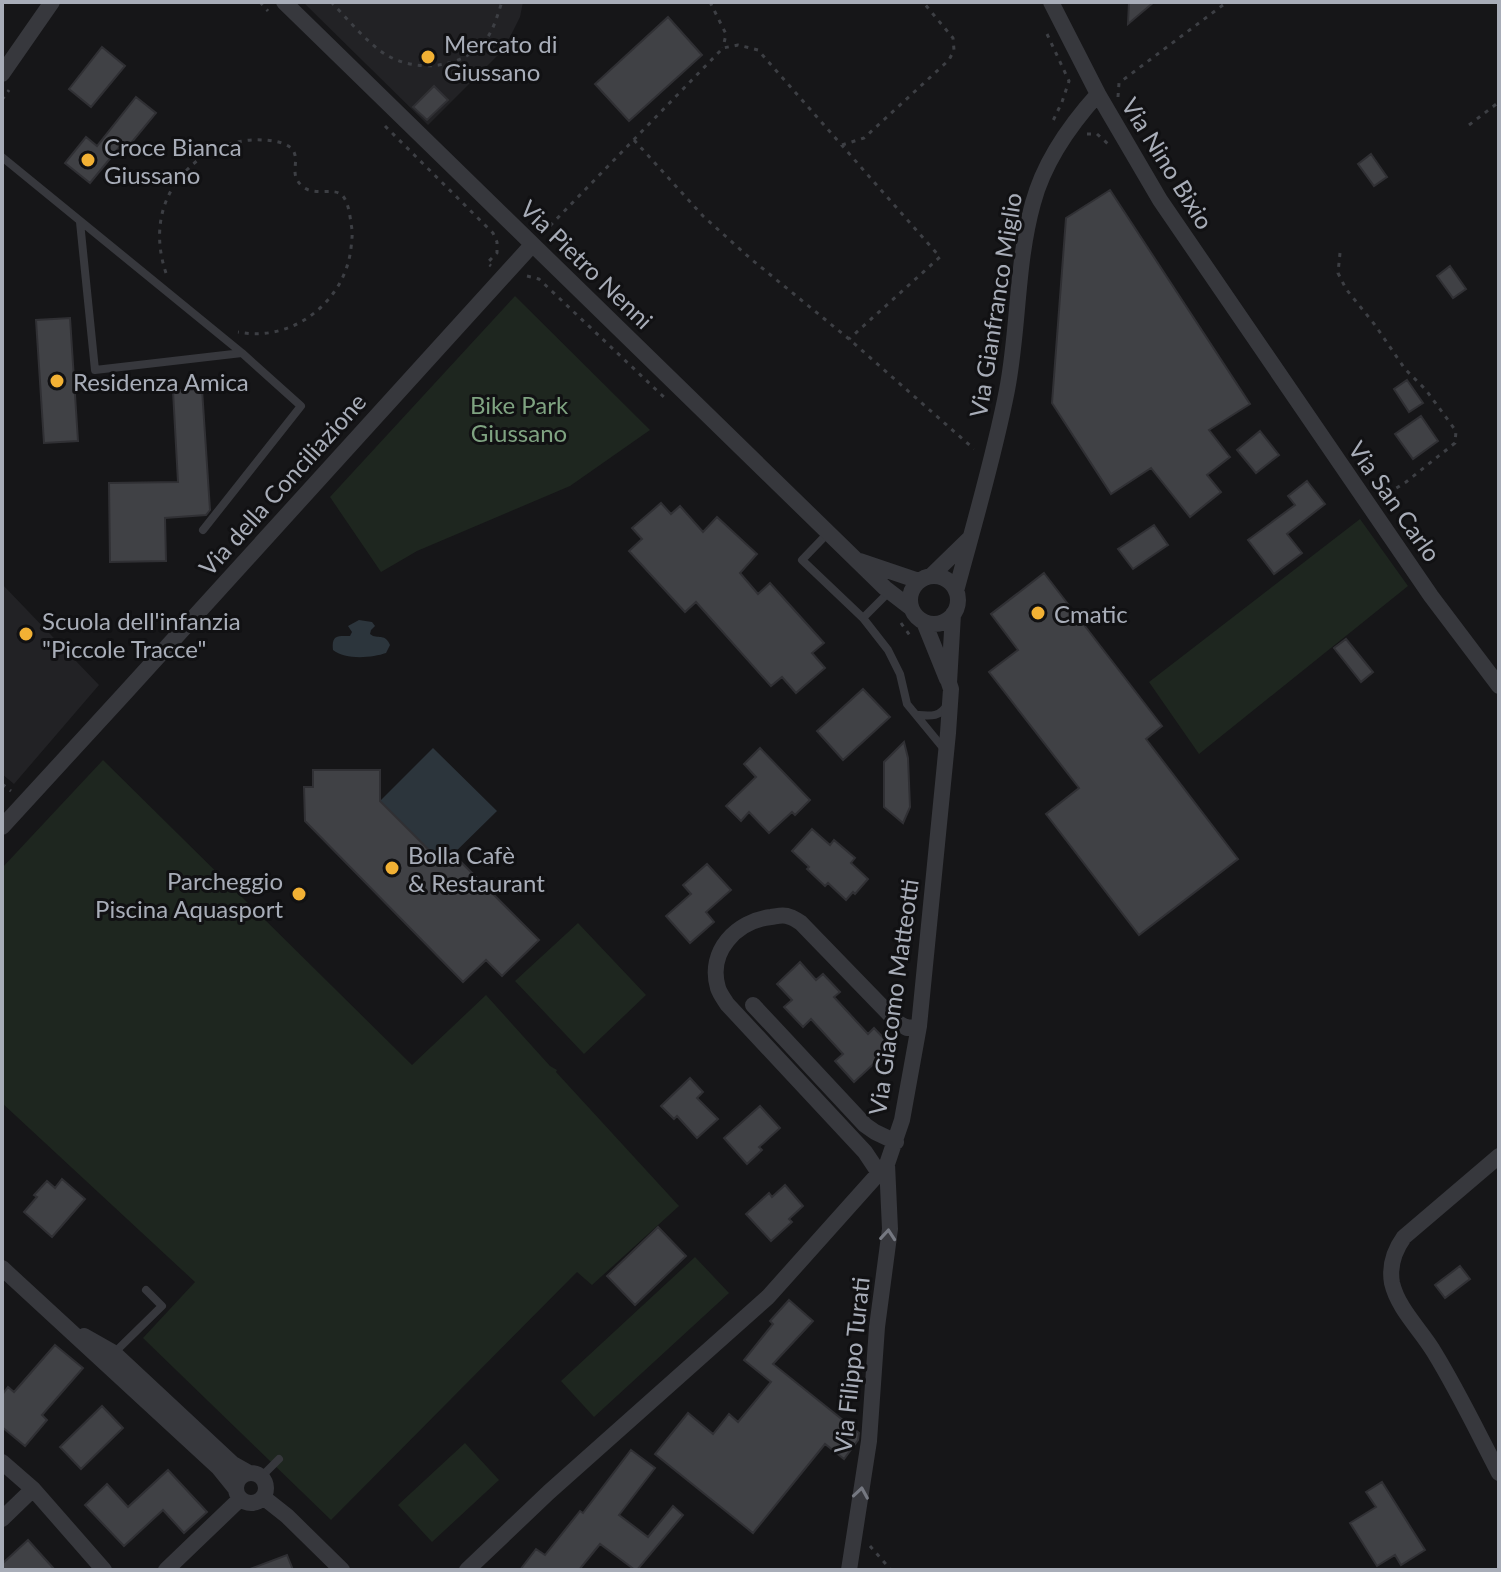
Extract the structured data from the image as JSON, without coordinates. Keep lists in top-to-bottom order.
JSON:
{
  "streets": {
    "street": [
      "Via Nino Bixio",
      "Via Pietro Nenni",
      "Via Gianfranco Miglio",
      "Via della Conciliazione",
      "Via San Carlo",
      "Via Giacomo Matteotti",
      "Via Filippo Turati"
    ]
  },
  "crossings": [
    ["Via Nino Bixio", "Via Gianfranco Miglio"],
    ["Via Nino Bixio", "Via San Carlo"],
    ["Via Pietro Nenni", "Via Gianfranco Miglio"],
    ["Via Pietro Nenni", "Via della Conciliazione"],
    ["Via Pietro Nenni", "Via Giacomo Matteotti"],
    ["Via Gianfranco Miglio", "Via Giacomo Matteotti"],
    ["Via Giacomo Matteotti", "Via Filippo Turati"]
  ],
  "one_way": ["Via Filippo Turati"],
  "parks": ["Bike Park Giussano"],
  "places": [
    "Mercato di Giussano",
    "Croce Bianca Giussano",
    "Residenza Amica",
    "Cmatic",
    "Scuola dell'infanzia \"Piccole Tracce\"",
    "Bolla Cafè & Restaurant",
    "Parcheggio Piscina Aquasport"
  ]
}
